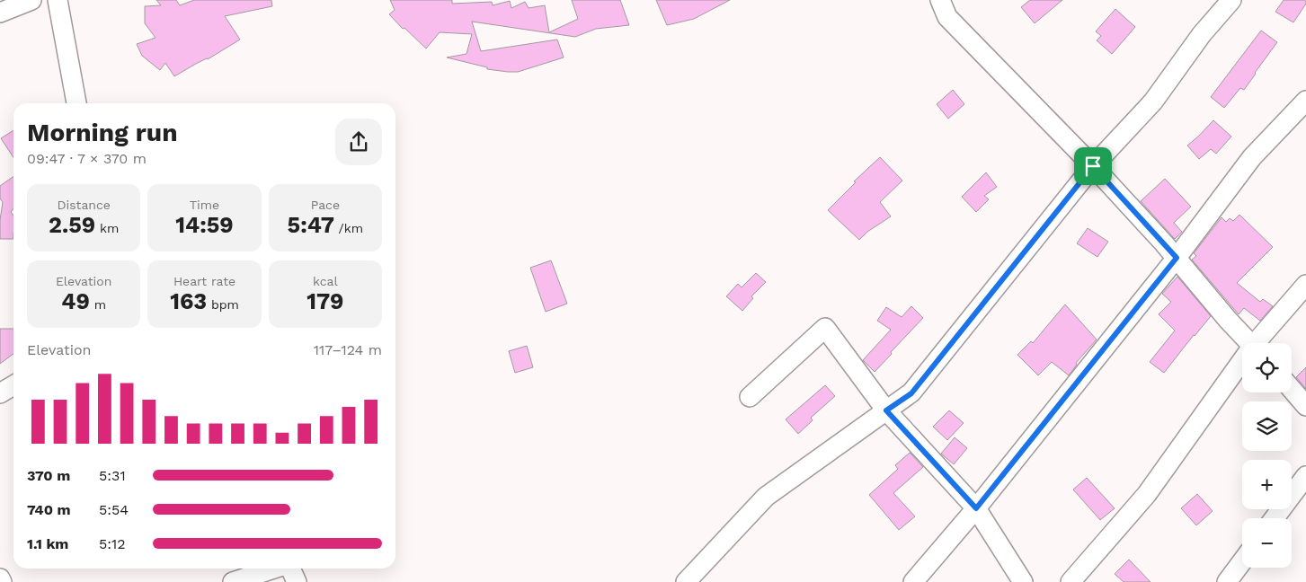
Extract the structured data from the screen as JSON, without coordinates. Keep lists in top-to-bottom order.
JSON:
{
  "page": {
    "heading": ["Morning run", "09:47 · 7 × 370 m"],
    "stats": [
      ["Distance", "2.59 km"],
      ["Time", "14:59"],
      ["Pace", "5:47 /km"],
      ["Elevation", "49 m"],
      ["Heart rate", "163 bpm"],
      ["kcal", "179"]
    ],
    "chart": ["Elevation", "117–124 m"],
    "map_buttons": ["+", "−"],
    "list": [
      {
        "name": "370 m",
        "note": "5:31"
      },
      {
        "name": "740 m",
        "note": "5:54"
      },
      {
        "name": "1.1 km",
        "note": "5:12"
      }
    ]
  }
}
